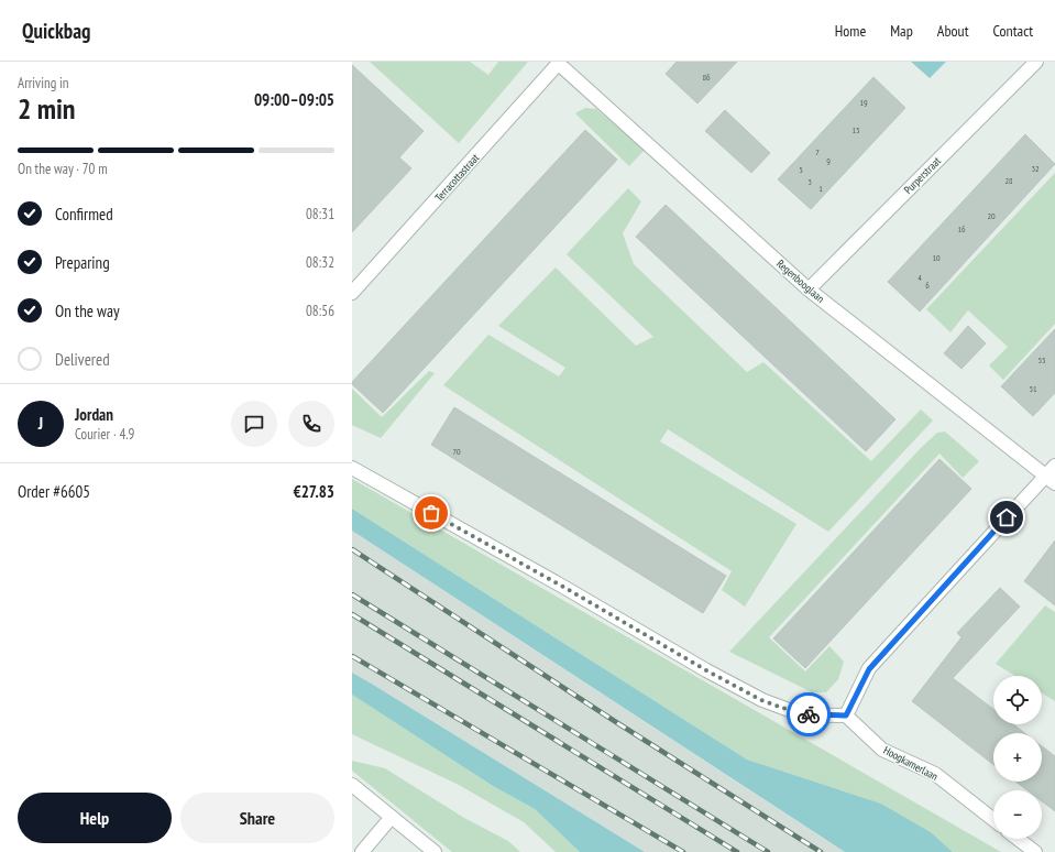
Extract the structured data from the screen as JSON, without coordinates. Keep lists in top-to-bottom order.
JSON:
{
  "streets": {
    "street": [
      "Purperstraat",
      "Terracottastraat",
      "Regenbooglaan",
      "Hoogkamerlaan"
    ]
  },
  "crossings": [
    ["Purperstraat", "Regenbooglaan"],
    ["Terracottastraat", "Regenbooglaan"]
  ],
  "house_numbers": [
    "86",
    "19",
    "15",
    "7",
    "9",
    "32",
    "5",
    "28",
    "3",
    "1",
    "20",
    "16",
    "10",
    "4",
    "6",
    "55",
    "51",
    "70"
  ],
  "page": {
    "header": "Quickbag",
    "nav": [
      "Home",
      "Map",
      "About",
      "Contact"
    ],
    "heading": ["2 min", "Arriving in", "09:00–09:05"],
    "panel": [
      "Jordan",
      "Courier · 4.9",
      "Order #6605",
      "€27.83"
    ],
    "bar": "On the way · 70 m",
    "list": [
      ["Confirmed", "08:31"],
      ["Preparing", "08:32"],
      ["On the way", "08:56"],
      "Delivered"
    ],
    "round": "J",
    "map_buttons": ["+", "−"],
    "buttons": ["Help", "Share"]
  }
}
